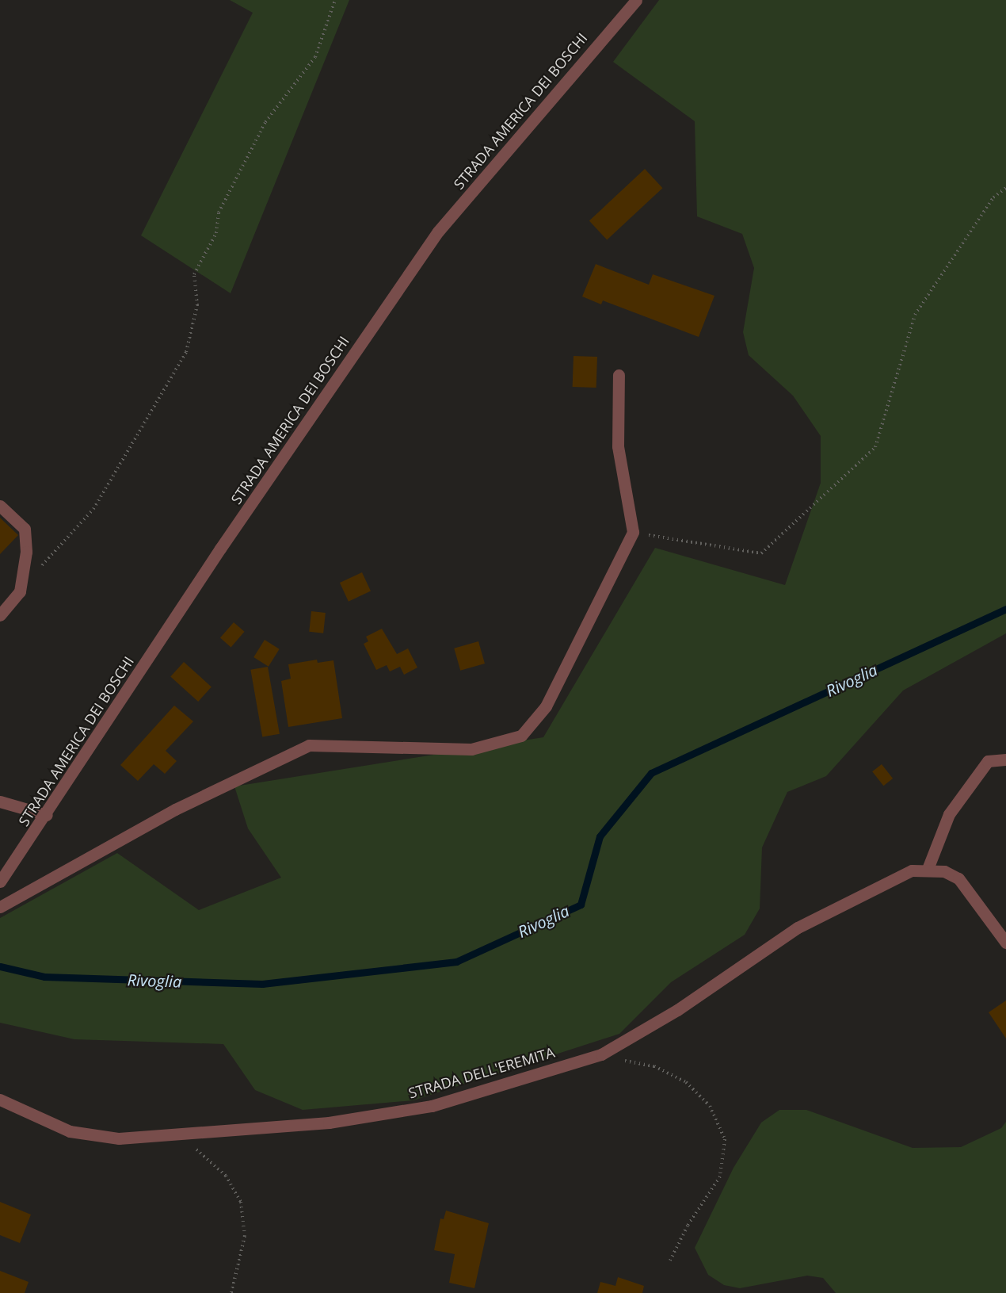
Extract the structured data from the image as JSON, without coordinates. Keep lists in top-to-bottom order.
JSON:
{
  "streets": {
    "street": ["STRADA AMERICA DEI BOSCHI", "STRADA DELL'EREMITA"]
  },
  "water": ["Rivoglia"]
}
